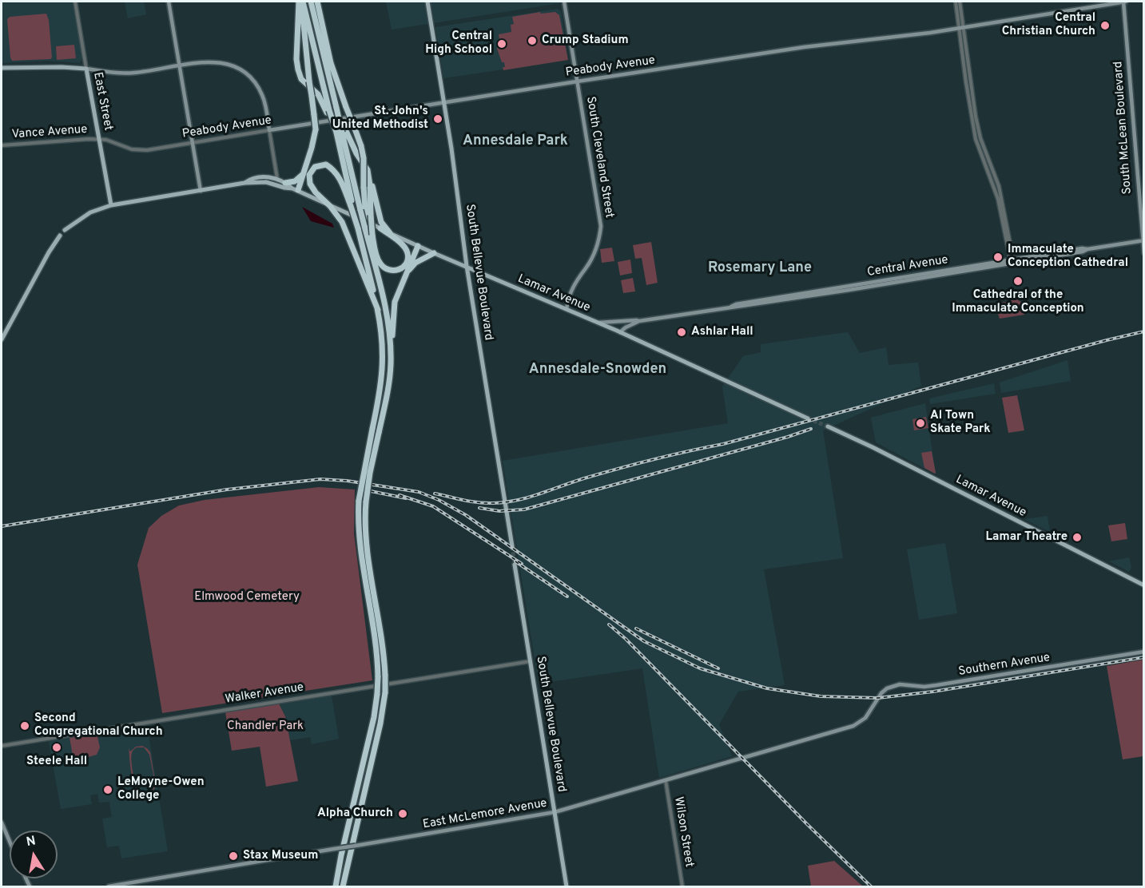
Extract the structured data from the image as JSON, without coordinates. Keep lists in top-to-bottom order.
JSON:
{
  "streets": {
    "main road": [
      "Peabody Avenue",
      "East Street",
      "South McLean Boulevard",
      "South Cleveland Street",
      "Central Avenue",
      "South Bellevue Boulevard",
      "Lamar Avenue",
      "Southern Avenue",
      "East McLemore Avenue"
    ],
    "street": ["Vance Avenue", "Walker Avenue", "Wilson Street"]
  },
  "crossings": [
    ["Peabody Avenue", "East Street"],
    ["Peabody Avenue", "South McLean Boulevard"],
    ["Peabody Avenue", "Vance Avenue"],
    ["Peabody Avenue", "South Cleveland Street"],
    ["Peabody Avenue", "South Bellevue Boulevard"],
    ["East Street", "Vance Avenue"],
    ["South McLean Boulevard", "Central Avenue"],
    ["South Cleveland Street", "Lamar Avenue"],
    ["Central Avenue", "Lamar Avenue"],
    ["South Bellevue Boulevard", "Lamar Avenue"],
    ["South Bellevue Boulevard", "Walker Avenue"],
    ["South Bellevue Boulevard", "East McLemore Avenue"],
    ["Southern Avenue", "East McLemore Avenue"],
    ["East McLemore Avenue", "Wilson Street"]
  ],
  "districts": ["Annesdale Park", "Rosemary Lane", "Annesdale-Snowden"],
  "parks": ["Elmwood Cemetery", "Chandler Park"],
  "places": [
    "Central Christian Church",
    "Crump Stadium",
    "Central High School",
    "St. John's United Methodist",
    "Immaculate Conception Cathedral",
    "Cathedral of the Immaculate Conception",
    "Ashlar Hall",
    "Al Town Skate Park",
    "Lamar Theatre",
    "Second Congregational Church",
    "Steele Hall",
    "LeMoyne-Owen College",
    "Alpha Church",
    "Stax Museum"
  ],
  "north": "top"
}
